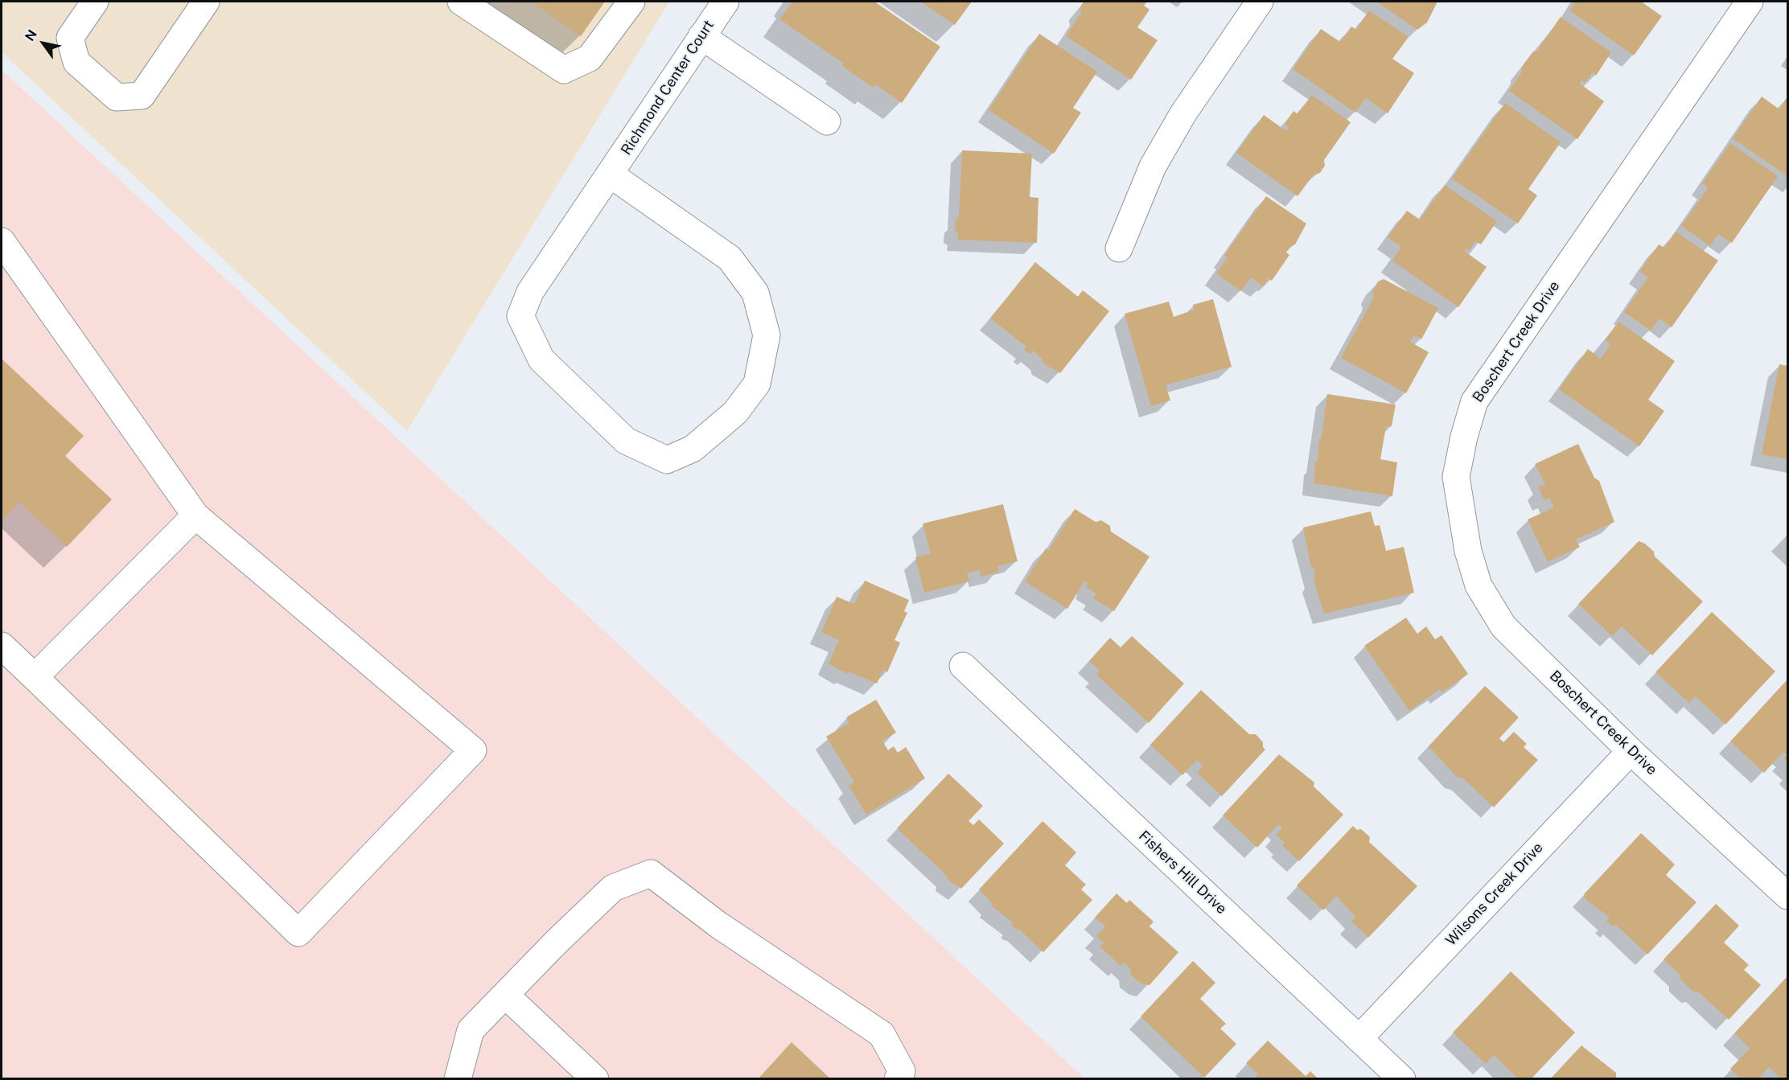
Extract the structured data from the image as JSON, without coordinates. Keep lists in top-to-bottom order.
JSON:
{
  "streets": {
    "street": [
      "Richmond Center Court",
      "Boschert Creek Drive",
      "Fishers Hill Drive",
      "Wilsons Creek Drive"
    ]
  },
  "crossings": [
    ["Boschert Creek Drive", "Wilsons Creek Drive"],
    ["Fishers Hill Drive", "Wilsons Creek Drive"]
  ],
  "north": "top left"
}
